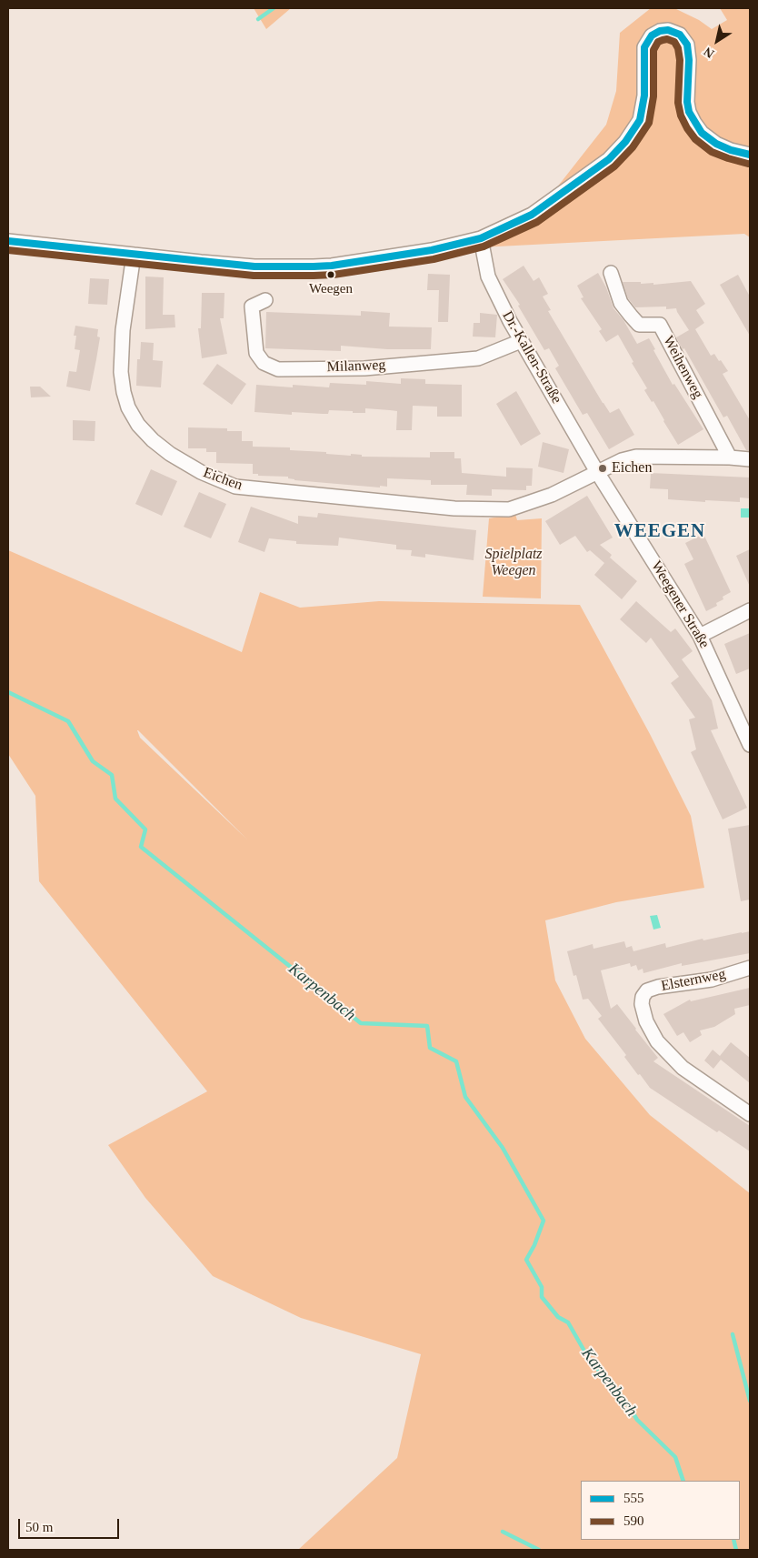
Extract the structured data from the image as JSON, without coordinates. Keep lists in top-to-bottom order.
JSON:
{
  "streets": {
    "street": [
      "Dr.-Kallen-Straße",
      "Milanweg",
      "Weihenweg",
      "Eichen",
      "Weegener Straße",
      "Elsternweg"
    ]
  },
  "crossings": [
    ["Dr.-Kallen-Straße", "Milanweg"],
    ["Dr.-Kallen-Straße", "Eichen"],
    ["Dr.-Kallen-Straße", "Weegener Straße"],
    ["Eichen", "Weegener Straße"]
  ],
  "districts": ["WEEGEN"],
  "water": ["Karpenbach"],
  "parks": ["Spielplatz Weegen"],
  "places": ["Weegen", "Eichen"],
  "lines": ["transit line 555", "transit line 590"],
  "legend": ["555", "590"],
  "scale_bar": "50 m",
  "north": "bottom left"
}
